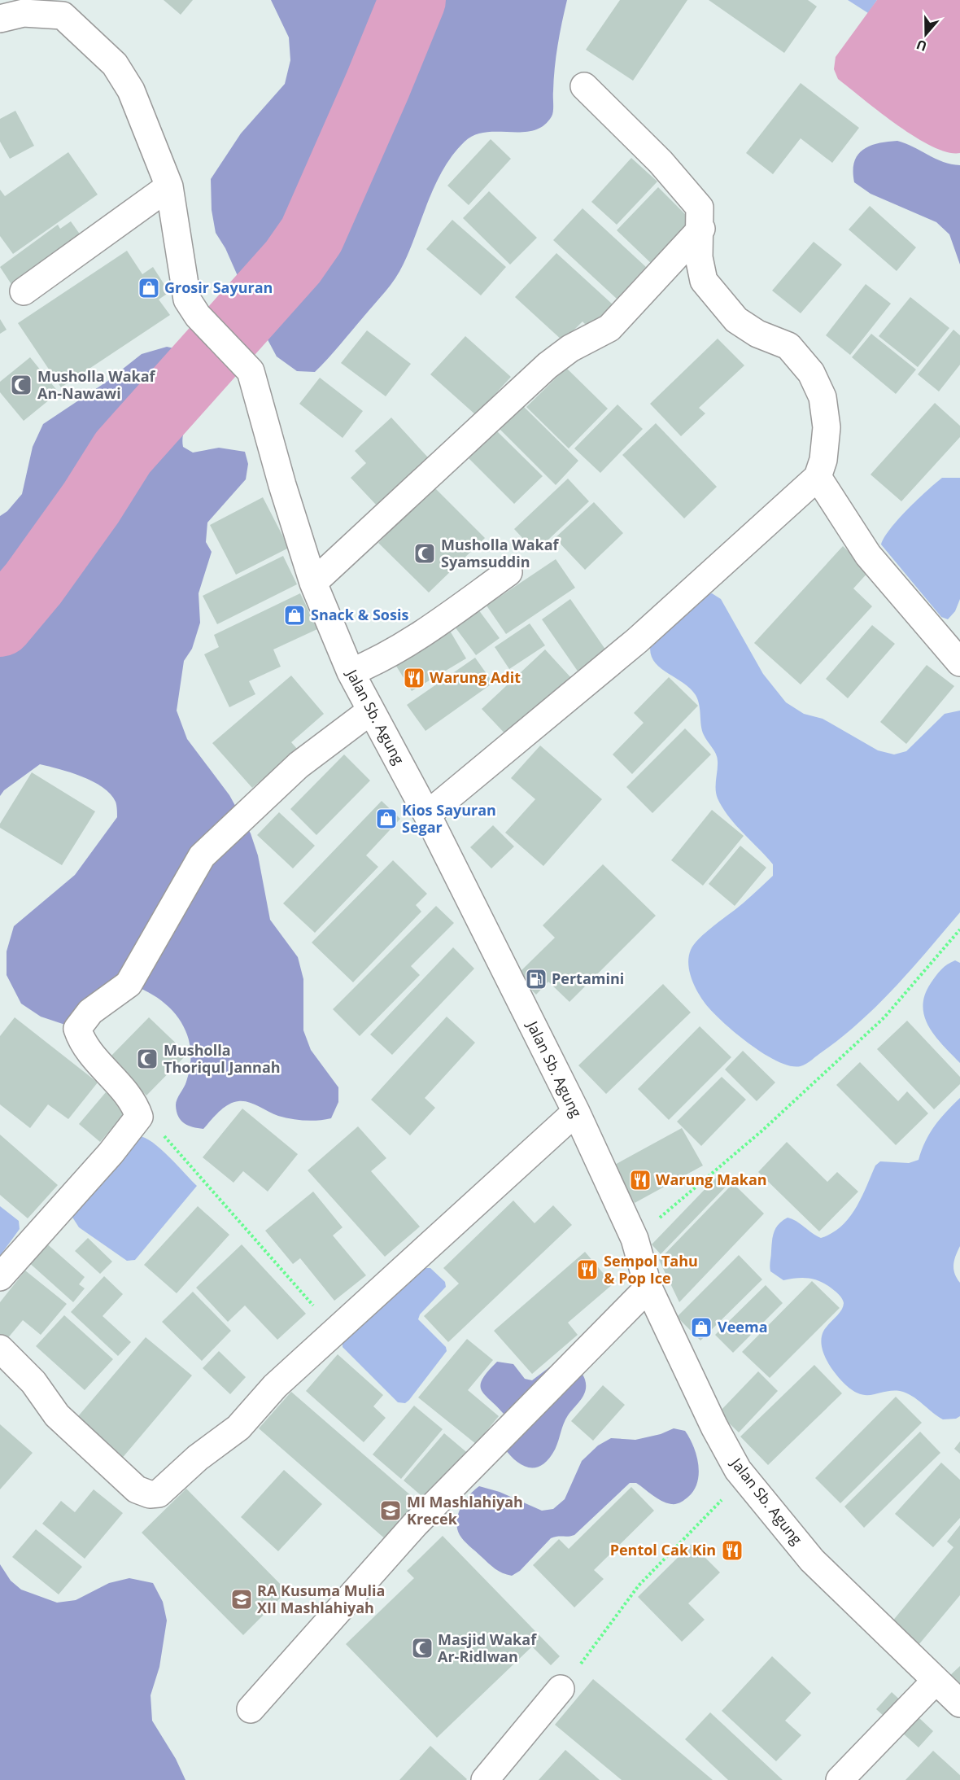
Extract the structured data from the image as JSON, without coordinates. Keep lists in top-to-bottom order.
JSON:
{
  "streets": {
    "street": ["Jalan Sb. Agung"]
  },
  "places": {
    "shop": [
      "Grosir Sayuran",
      "Snack & Sosis",
      "Kios Sayuran Segar",
      "Veema"
    ],
    "mosque": [
      "Musholla Wakaf An-Nawawi",
      "Musholla Wakaf Syamsuddin",
      "Musholla Thoriqul Jannah",
      "Masjid Wakaf Ar-Ridlwan"
    ],
    "restaurant": [
      "Warung Adit",
      "Warung Makan",
      "Sempol Tahu & Pop Ice",
      "Pentol Cak Kin"
    ],
    "fuel station": ["Pertamini"],
    "school or university": ["MI Mashlahiyah Krecek", "RA Kusuma Mulia XII Mashlahiyah"]
  },
  "north": "bottom"
}
